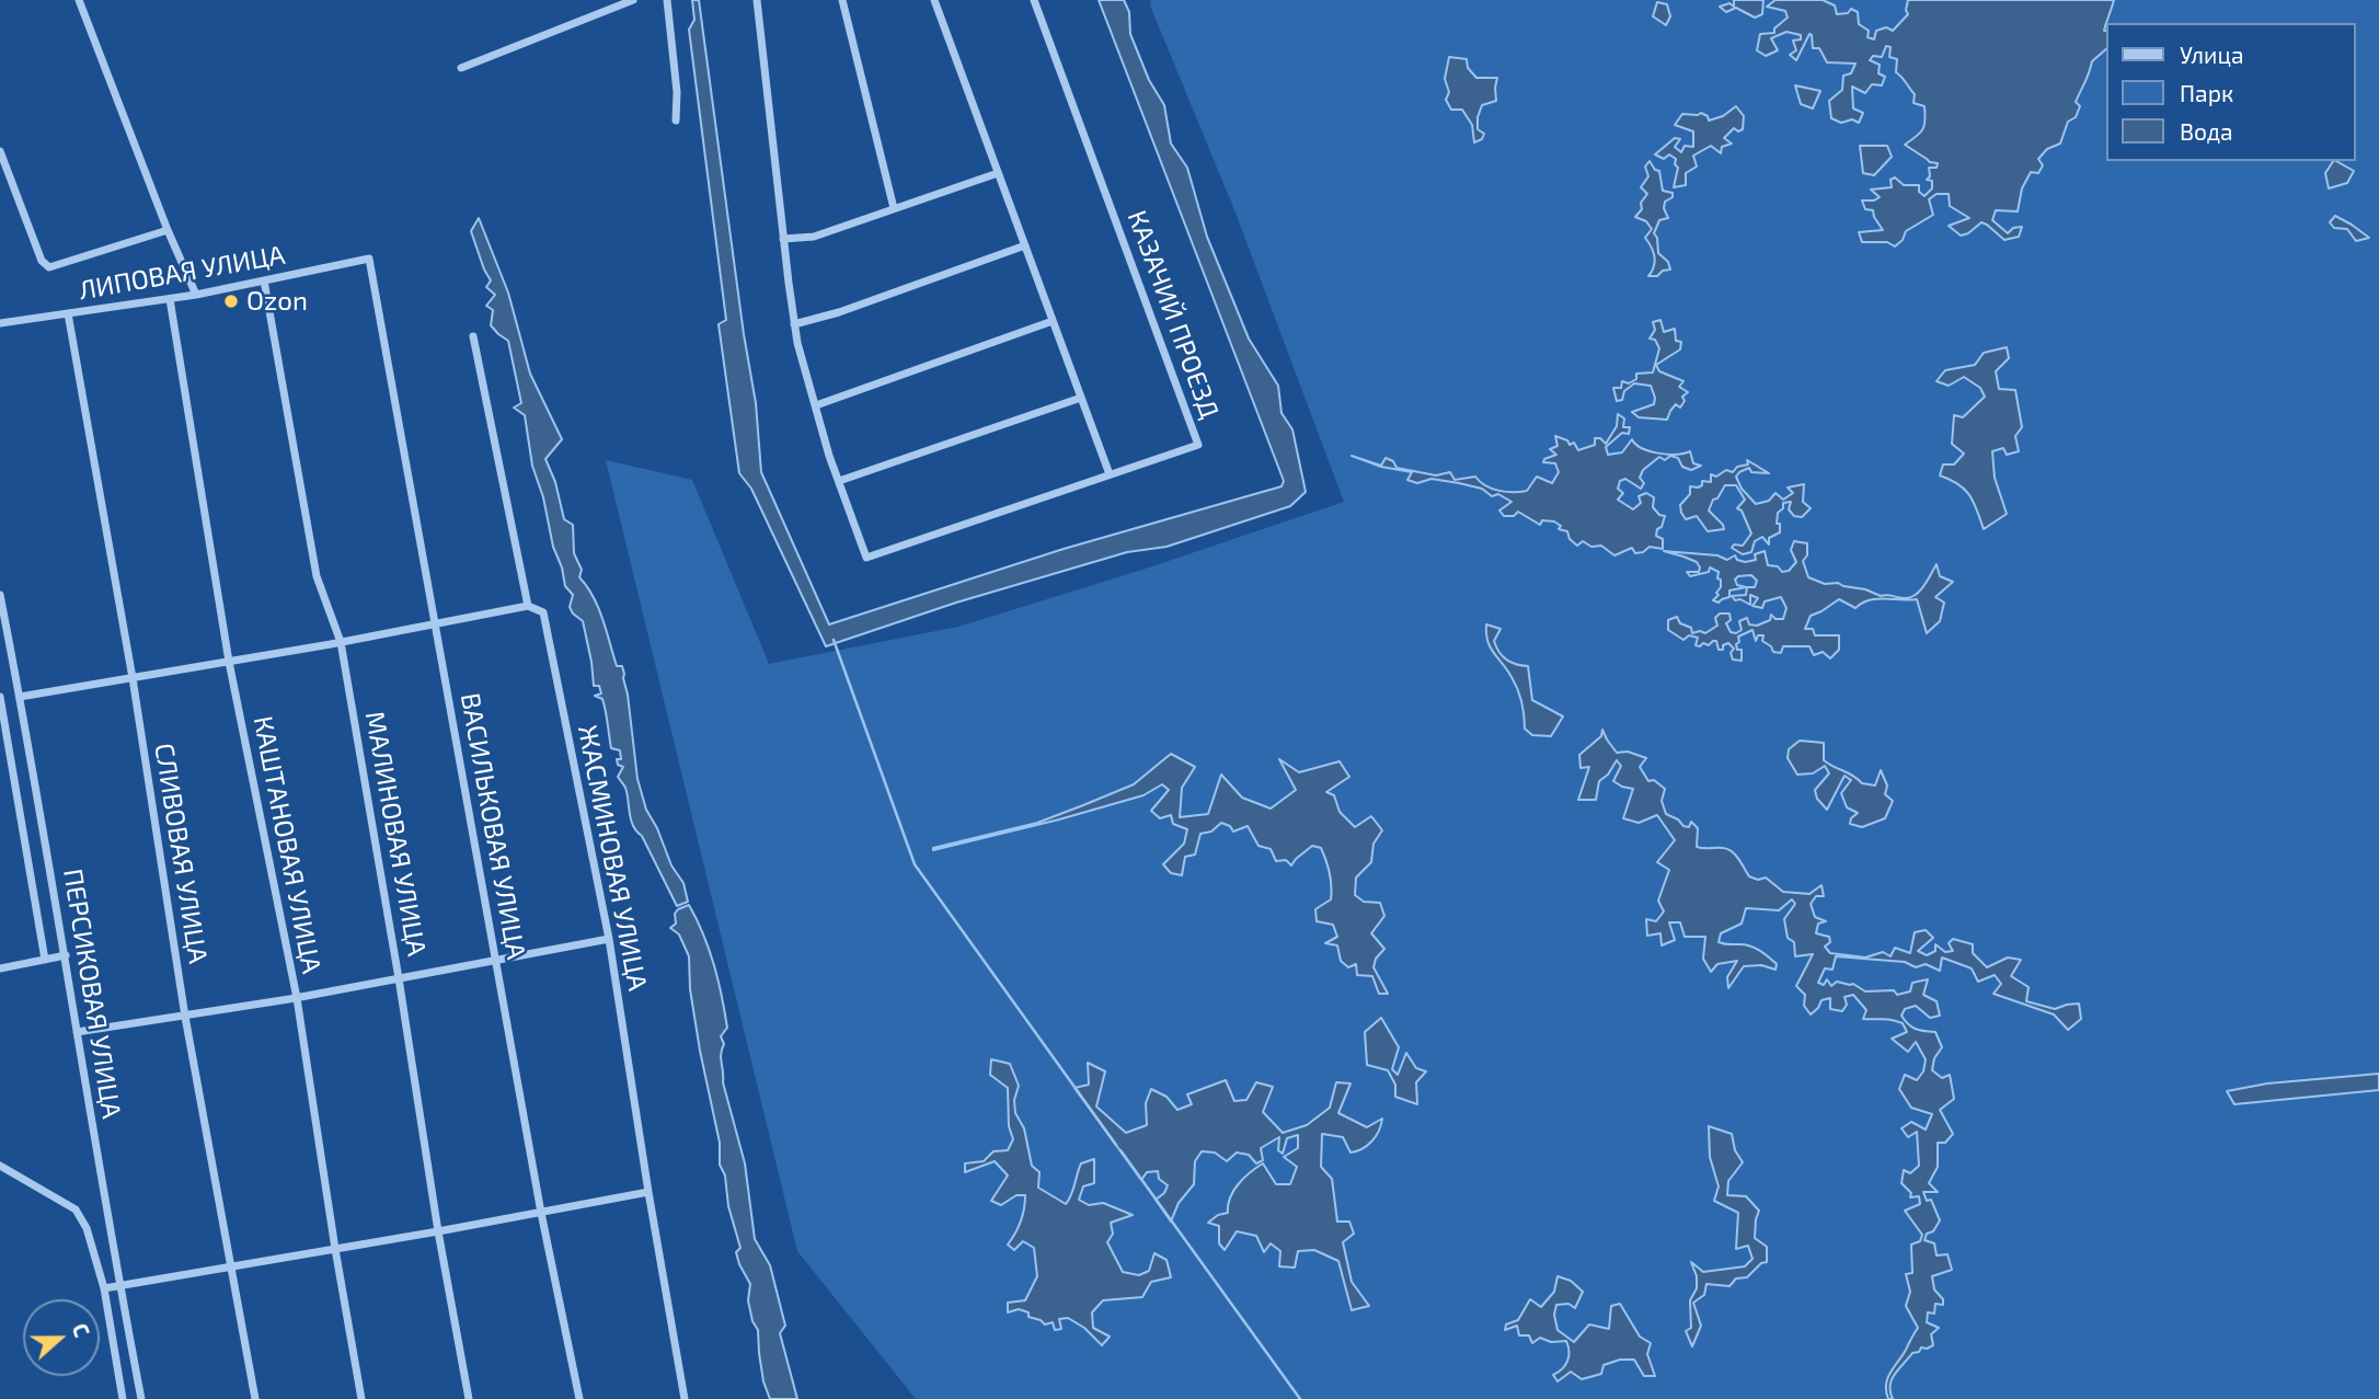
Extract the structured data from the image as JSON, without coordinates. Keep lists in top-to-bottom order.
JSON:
{
  "streets": {
    "street": [
      "ЛИПОВАЯ УЛИЦА",
      "КАЗАЧИЙ ПРОЕЗД",
      "ВАСИЛЬКОВАЯ УЛИЦА",
      "МАЛИНОВАЯ УЛИЦА",
      "КАШТАНОВАЯ УЛИЦА",
      "СЛИВОВАЯ УЛИЦА",
      "ЖАСМИНОВАЯ УЛИЦА",
      "ПЕРСИКОВАЯ УЛИЦА"
    ]
  },
  "crossings": [
    ["ЛИПОВАЯ УЛИЦА", "ВАСИЛЬКОВАЯ УЛИЦА"],
    ["ЛИПОВАЯ УЛИЦА", "МАЛИНОВАЯ УЛИЦА"],
    ["ЛИПОВАЯ УЛИЦА", "КАШТАНОВАЯ УЛИЦА"],
    ["ЛИПОВАЯ УЛИЦА", "СЛИВОВАЯ УЛИЦА"]
  ],
  "places": ["Ozon"],
  "legend": ["Улица", "Парк", "Вода"],
  "north": "right"
}
